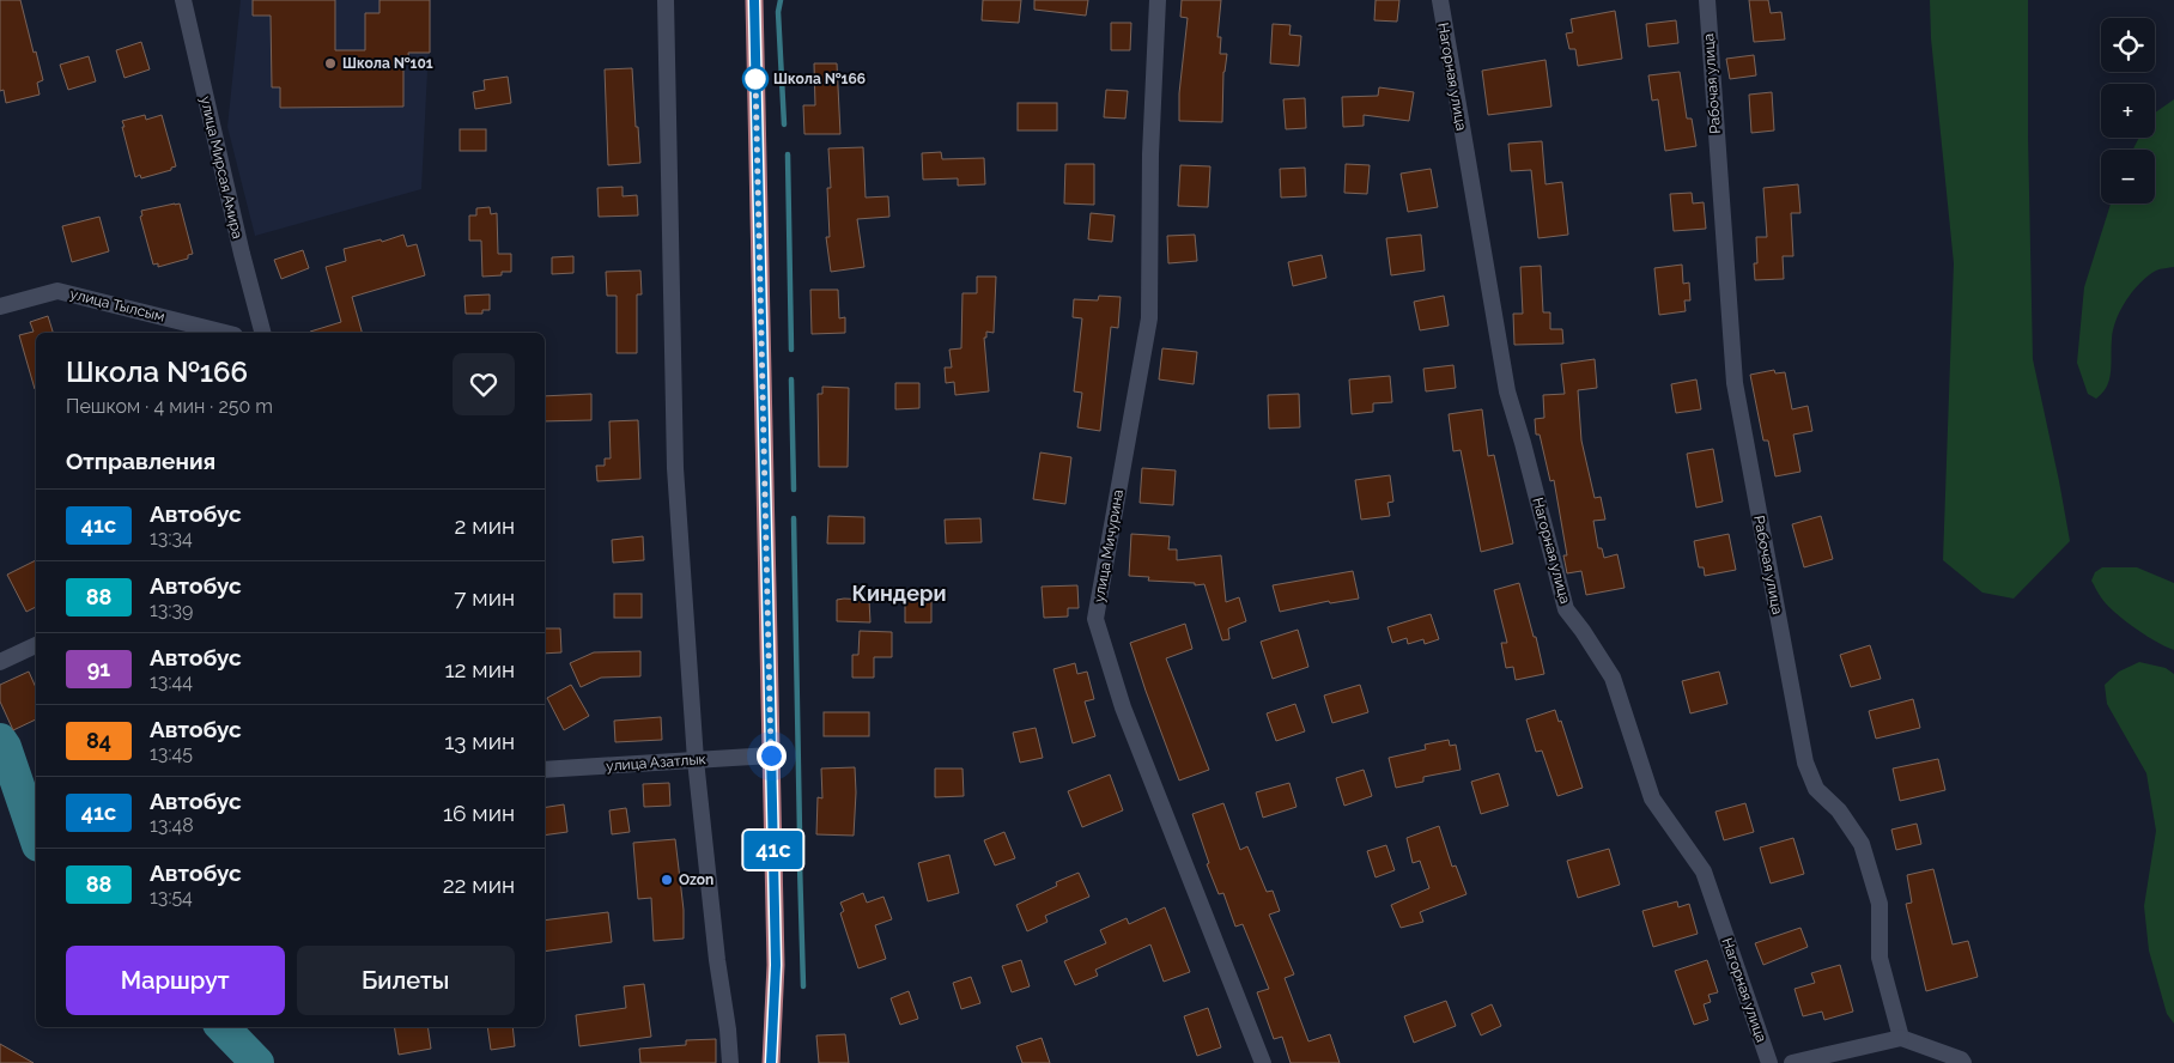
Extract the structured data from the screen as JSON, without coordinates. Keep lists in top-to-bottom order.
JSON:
{
  "streets": {
    "street": [
      "Нагорная улица",
      "Рабочая улица",
      "улица Мирсая Амира",
      "улица Тылсым",
      "улица Мичурина",
      "улица Азатлык"
    ]
  },
  "districts": ["Киндери"],
  "places": ["Школа №101", "Школа №166", "Ozon"],
  "lines": ["bus line 41с"],
  "page": {
    "on_map": "41с",
    "map_buttons": ["+", "−"],
    "heading": [
      ["Школа №166", "Пешком · 4 мин · 250 m"],
      "Отправления"
    ],
    "list": [
      {
        "mark": "41с",
        "name": "Автобус",
        "note": "13:34",
        "value": "2 мин"
      },
      {
        "mark": "88",
        "name": "Автобус",
        "note": "13:39",
        "value": "7 мин"
      },
      {
        "mark": "91",
        "name": "Автобус",
        "note": "13:44",
        "value": "12 мин"
      },
      {
        "mark": "84",
        "name": "Автобус",
        "note": "13:45",
        "value": "13 мин"
      },
      {
        "mark": "41с",
        "name": "Автобус",
        "note": "13:48",
        "value": "16 мин"
      },
      {
        "mark": "88",
        "name": "Автобус",
        "note": "13:54",
        "value": "22 мин"
      }
    ],
    "buttons": ["Маршрут", "Билеты"]
  }
}
